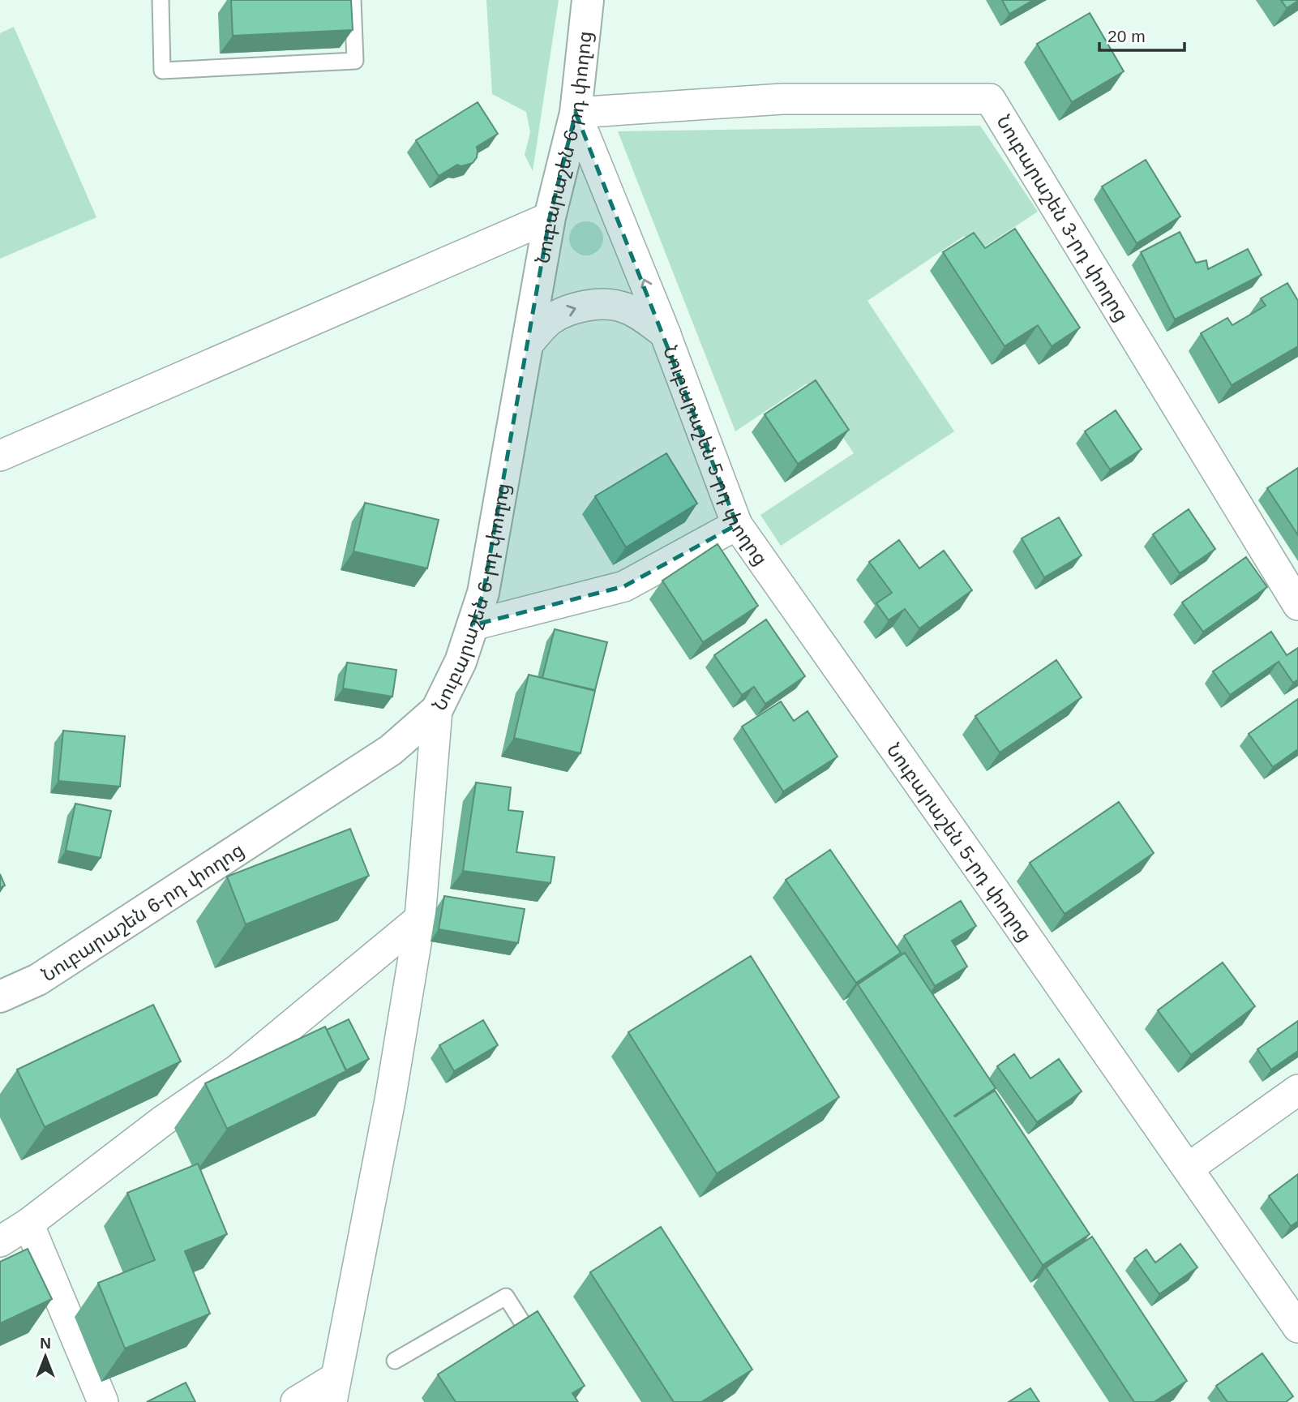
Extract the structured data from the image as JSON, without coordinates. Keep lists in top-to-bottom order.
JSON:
{
  "streets": {
    "main road": ["Նուբարաշեն 6-րդ փողոց"],
    "street": ["Նուբարաշեն 3-րդ փողոց", "Նուբարաշեն 5-րդ փողոց"]
  },
  "crossings": [
    ["Նուբարաշեն 6-րդ փողոց", "Նուբարաշեն 3-րդ փողոց"],
    ["Նուբարաշեն 6-րդ փողոց", "Նուբարաշեն 5-րդ փողոց"],
    ["Նուբարաշեն 3-րդ փողոց", "Նուբարաշեն 5-րդ փողոց"]
  ],
  "scale_bar": "20 m",
  "north": "top"
}
